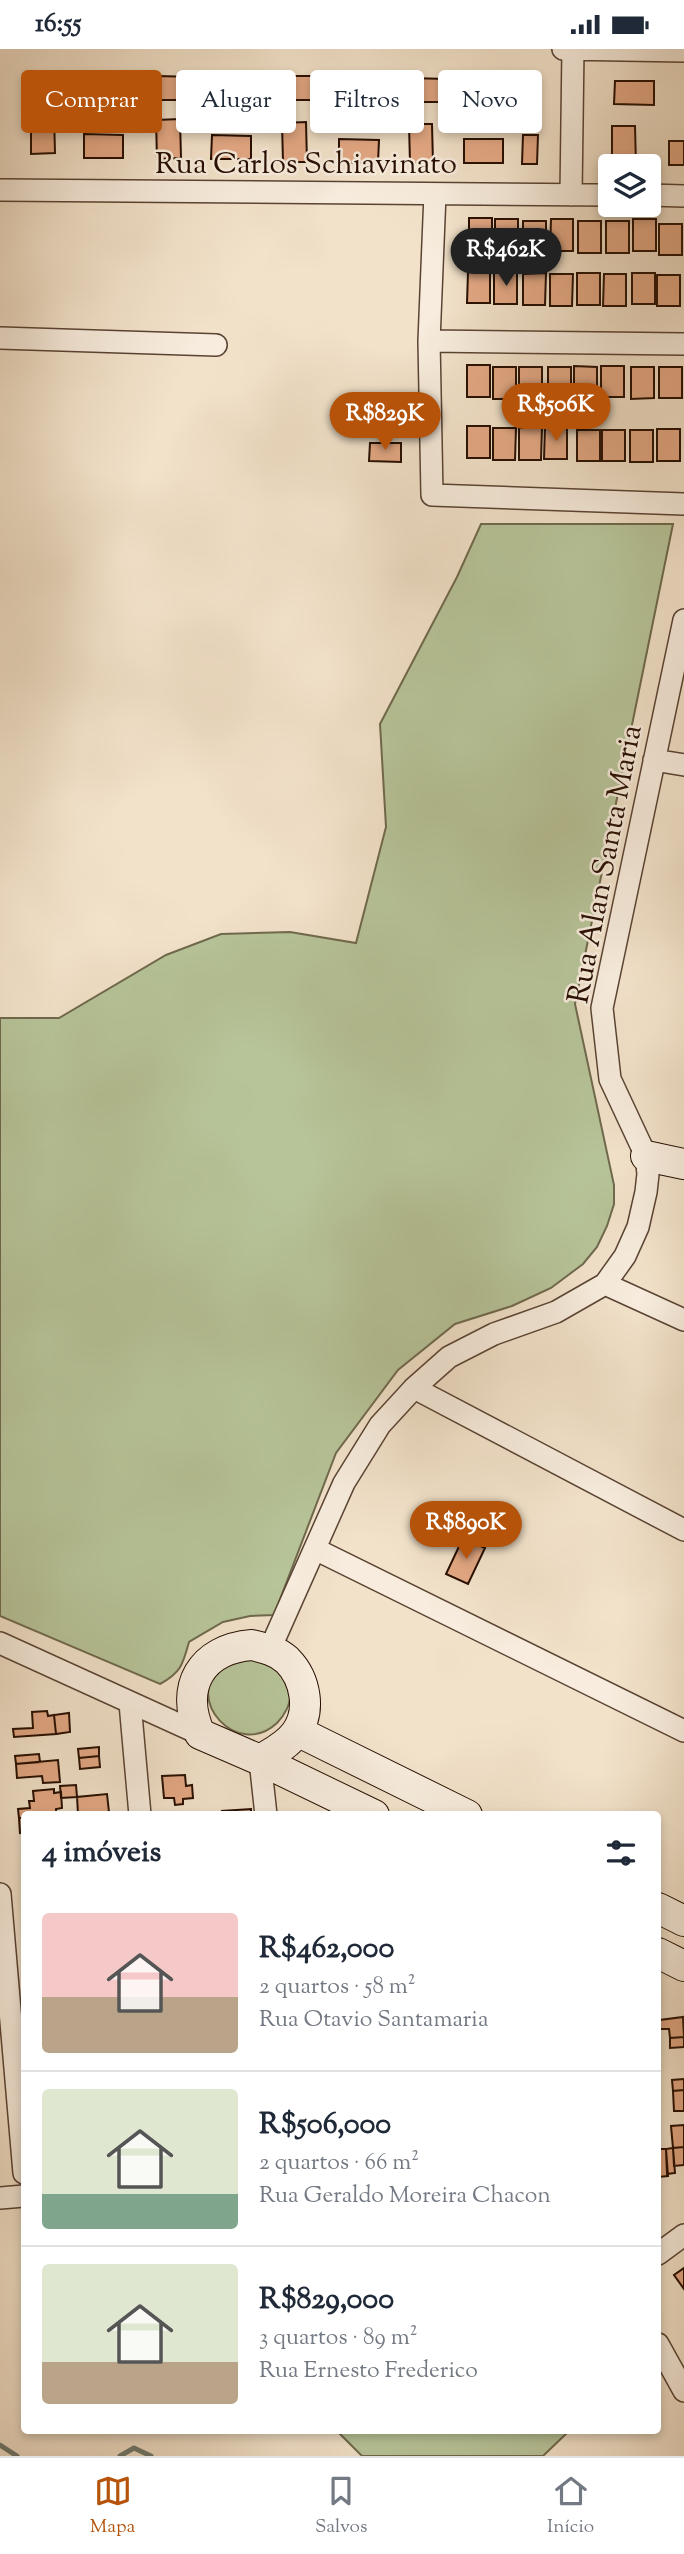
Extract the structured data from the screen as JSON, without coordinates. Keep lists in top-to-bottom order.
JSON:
{
  "streets": {
    "street": ["Rua Carlos Schiavinato", "Rua Alan Santa Maria"]
  },
  "page": {
    "status": "16:55",
    "chip": [
      "Comprar",
      "Alugar",
      "Filtros",
      "Novo"
    ],
    "price": [
      "R$462K",
      "R$506K",
      "R$829K",
      "R$890K"
    ],
    "heading": "4 imóveis",
    "list": [
      {
        "name": "R$462,000",
        "note": "2 quartos · 58 m² · Rua Otavio Santamaria"
      },
      {
        "name": "R$506,000",
        "note": "2 quartos · 66 m² · Rua Geraldo Moreira Chacon"
      },
      {
        "name": "R$829,000",
        "note": "3 quartos · 89 m² · Rua Ernesto Frederico"
      }
    ],
    "tabs": ["Mapa", "Salvos", "Início"]
  }
}
